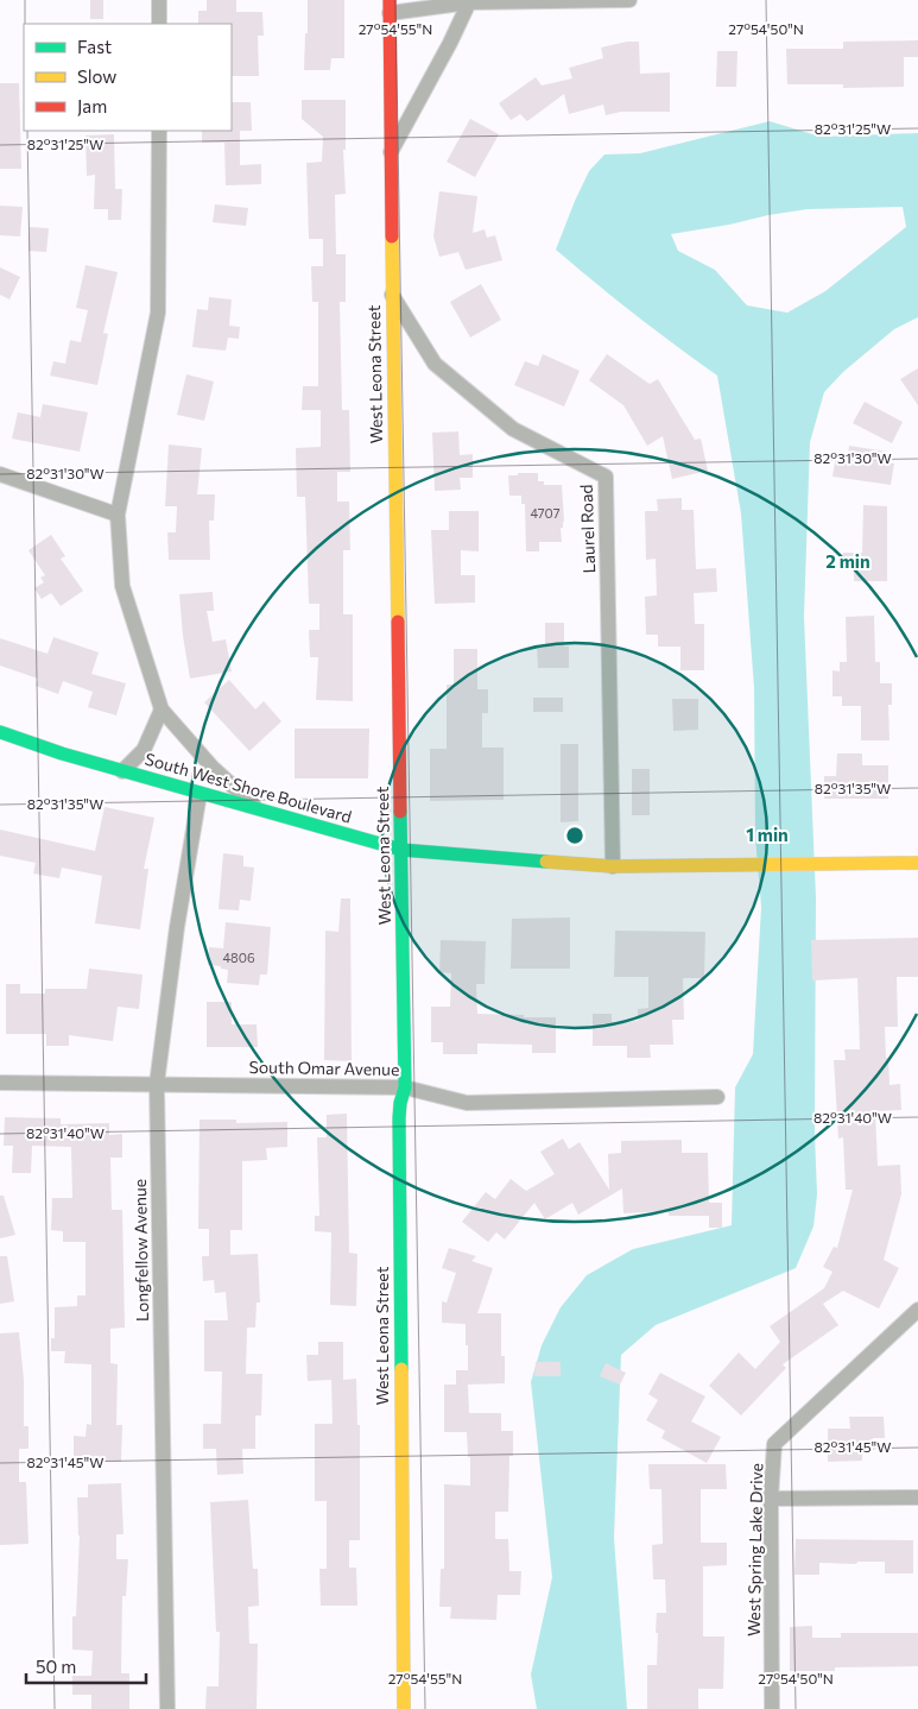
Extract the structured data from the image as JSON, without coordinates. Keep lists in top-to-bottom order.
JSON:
{
  "streets": {
    "street": [
      "West Leona Street",
      "Laurel Road",
      "South West Shore Boulevard",
      "South Omar Avenue",
      "Longfellow Avenue",
      "West Spring Lake Drive"
    ]
  },
  "crossings": [
    ["West Leona Street", "Laurel Road"],
    ["West Leona Street", "South West Shore Boulevard"],
    ["West Leona Street", "South Omar Avenue"],
    ["Laurel Road", "South West Shore Boulevard"],
    ["South West Shore Boulevard", "Longfellow Avenue"],
    ["South Omar Avenue", "Longfellow Avenue"]
  ],
  "house_numbers": ["4707", "4806"],
  "legend": ["Fast", "Slow", "Jam"],
  "scale_bar": "50 m",
  "coordinates": [
    "27°54'55\"N",
    "27°54'50\"N",
    "82°31'25\"W",
    "82°31'30\"W",
    "82°31'35\"W",
    "82°31'40\"W",
    "82°31'45\"W"
  ],
  "rings": ["2 min", "1 min"]
}
